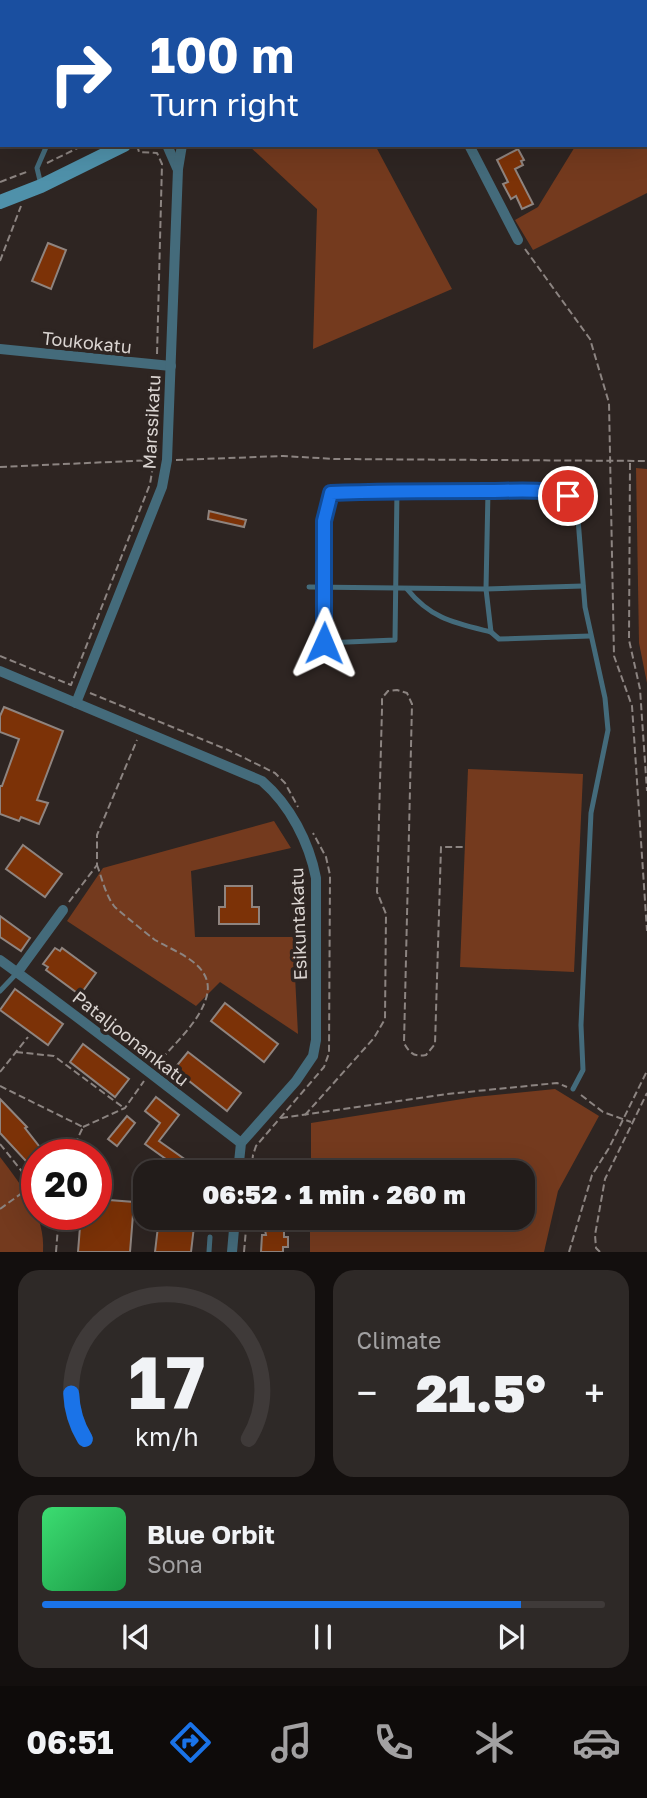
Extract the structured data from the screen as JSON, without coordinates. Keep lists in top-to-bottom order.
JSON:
{
  "streets": {
    "street": [
      "Toukokatu",
      "Marssikatu",
      "Esikuntakatu",
      "Pataljoonankatu"
    ]
  },
  "crossings": [
    ["Toukokatu", "Marssikatu"],
    ["Marssikatu", "Esikuntakatu"],
    ["Esikuntakatu", "Pataljoonankatu"]
  ],
  "page": {
    "turn": ["100 m", "Turn right"],
    "limit": "20",
    "trip": "06:52 · 1 min · 260 m",
    "tile": "Climate",
    "heat": ["−", "21.5°", "+"],
    "song": ["Blue Orbit", "Sona"],
    "tabs": "06:51",
    "gauge": ["17", "km/h"]
  }
}
